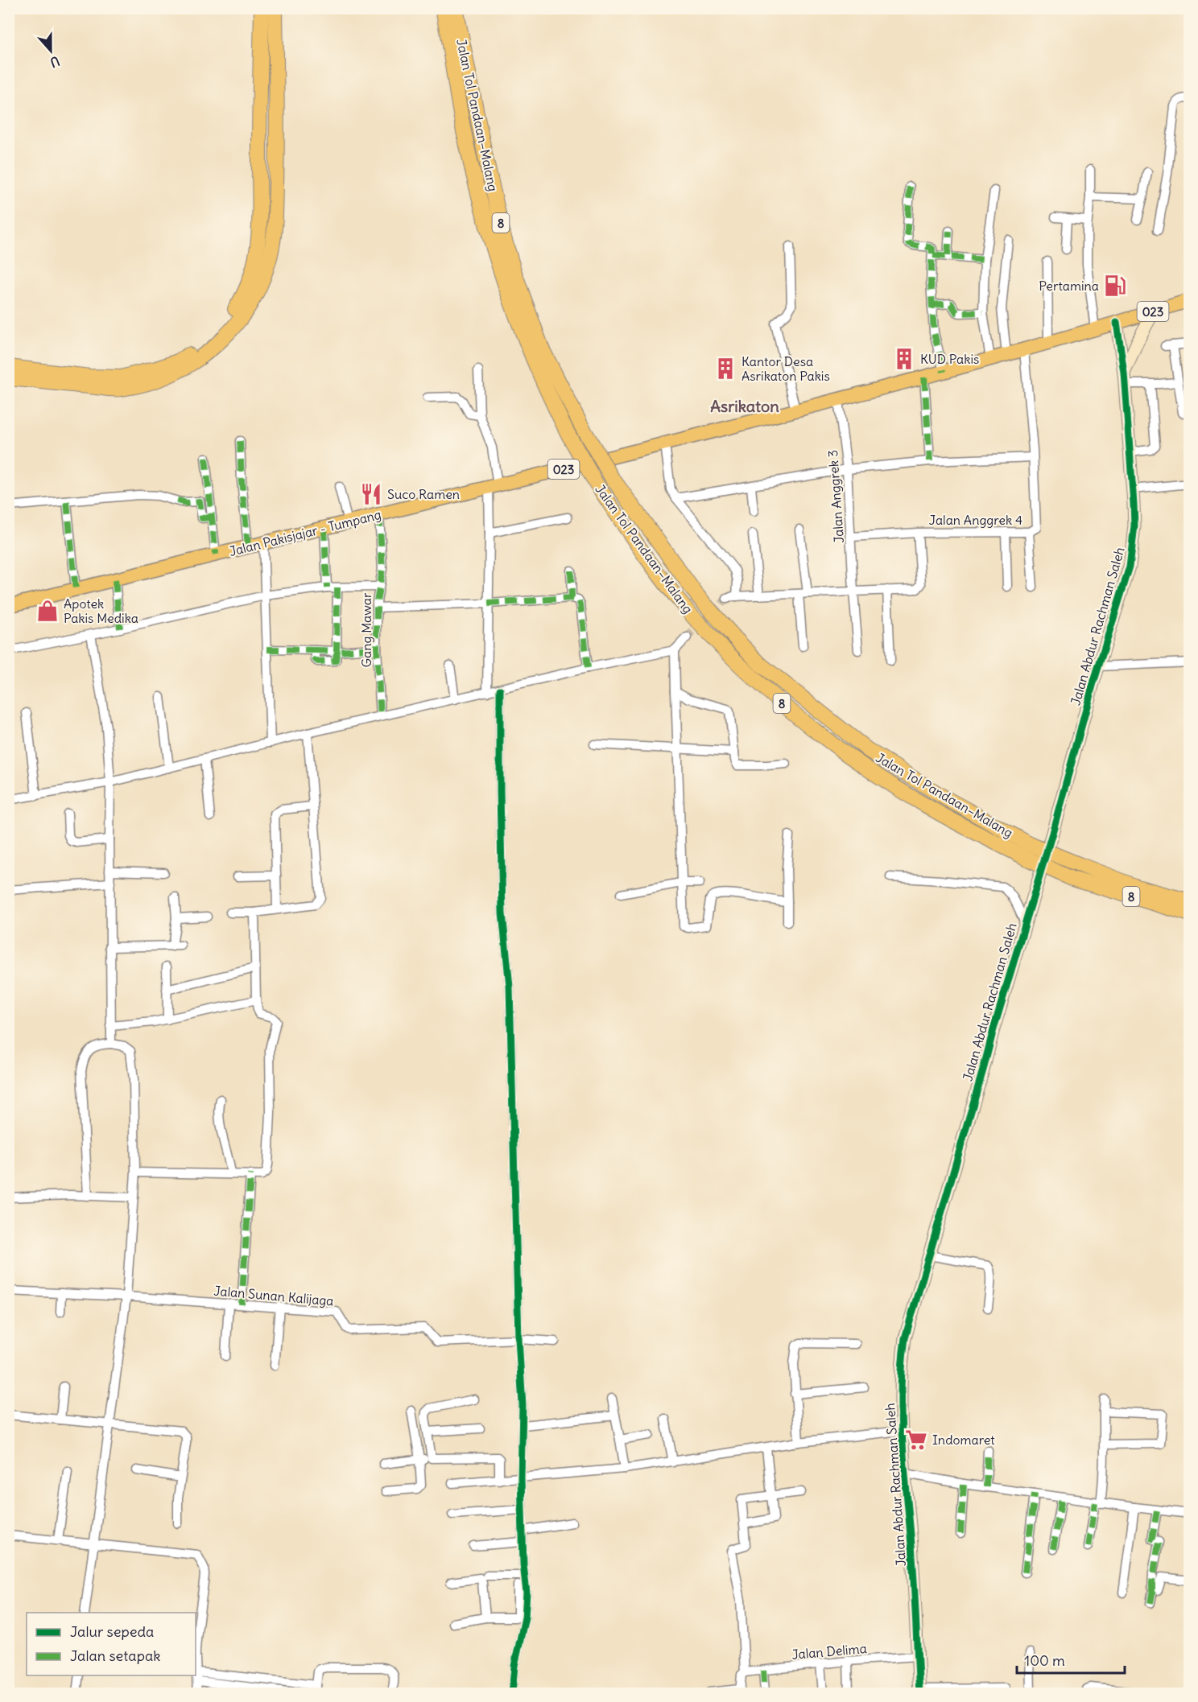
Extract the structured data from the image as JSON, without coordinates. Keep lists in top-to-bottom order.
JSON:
{
  "streets": {
    "highway": ["Jalan Tol Pandaan–Malang", "8"],
    "main road": ["023", "Jalan Pakisjajar - Tumpang"],
    "street": [
      "Jalan Anggrek 3",
      "Jalan Anggrek 4",
      "Jalan Abdur Rachman Saleh",
      "Gang Mawar",
      "Jalan Sunan Kalijaga",
      "Jalan Delima"
    ]
  },
  "crossings": [
    ["Jalan Anggrek 3", "Jalan Anggrek 4"],
    ["Jalan Anggrek 3", "Jalan Pakisjajar - Tumpang"],
    ["Jalan Anggrek 4", "Jalan Pakisjajar - Tumpang"],
    ["Jalan Pakisjajar - Tumpang", "Jalan Abdur Rachman Saleh"],
    ["Jalan Pakisjajar - Tumpang", "Gang Mawar"],
    ["Jalan Abdur Rachman Saleh", "Jalan Delima"]
  ],
  "districts": ["Asrikaton"],
  "places": {
    "fuel station": ["Pertamina"],
    "building": ["KUD Pakis", "Kantor Desa Asrikaton Pakis"],
    "restaurant": ["Suco Ramen"],
    "shop": ["Apotek Pakis Medika"],
    "supermarket": ["Indomaret"]
  },
  "legend": ["Jalur sepeda", "Jalan setapak"],
  "scale_bar": "100 m",
  "north": "bottom"
}
